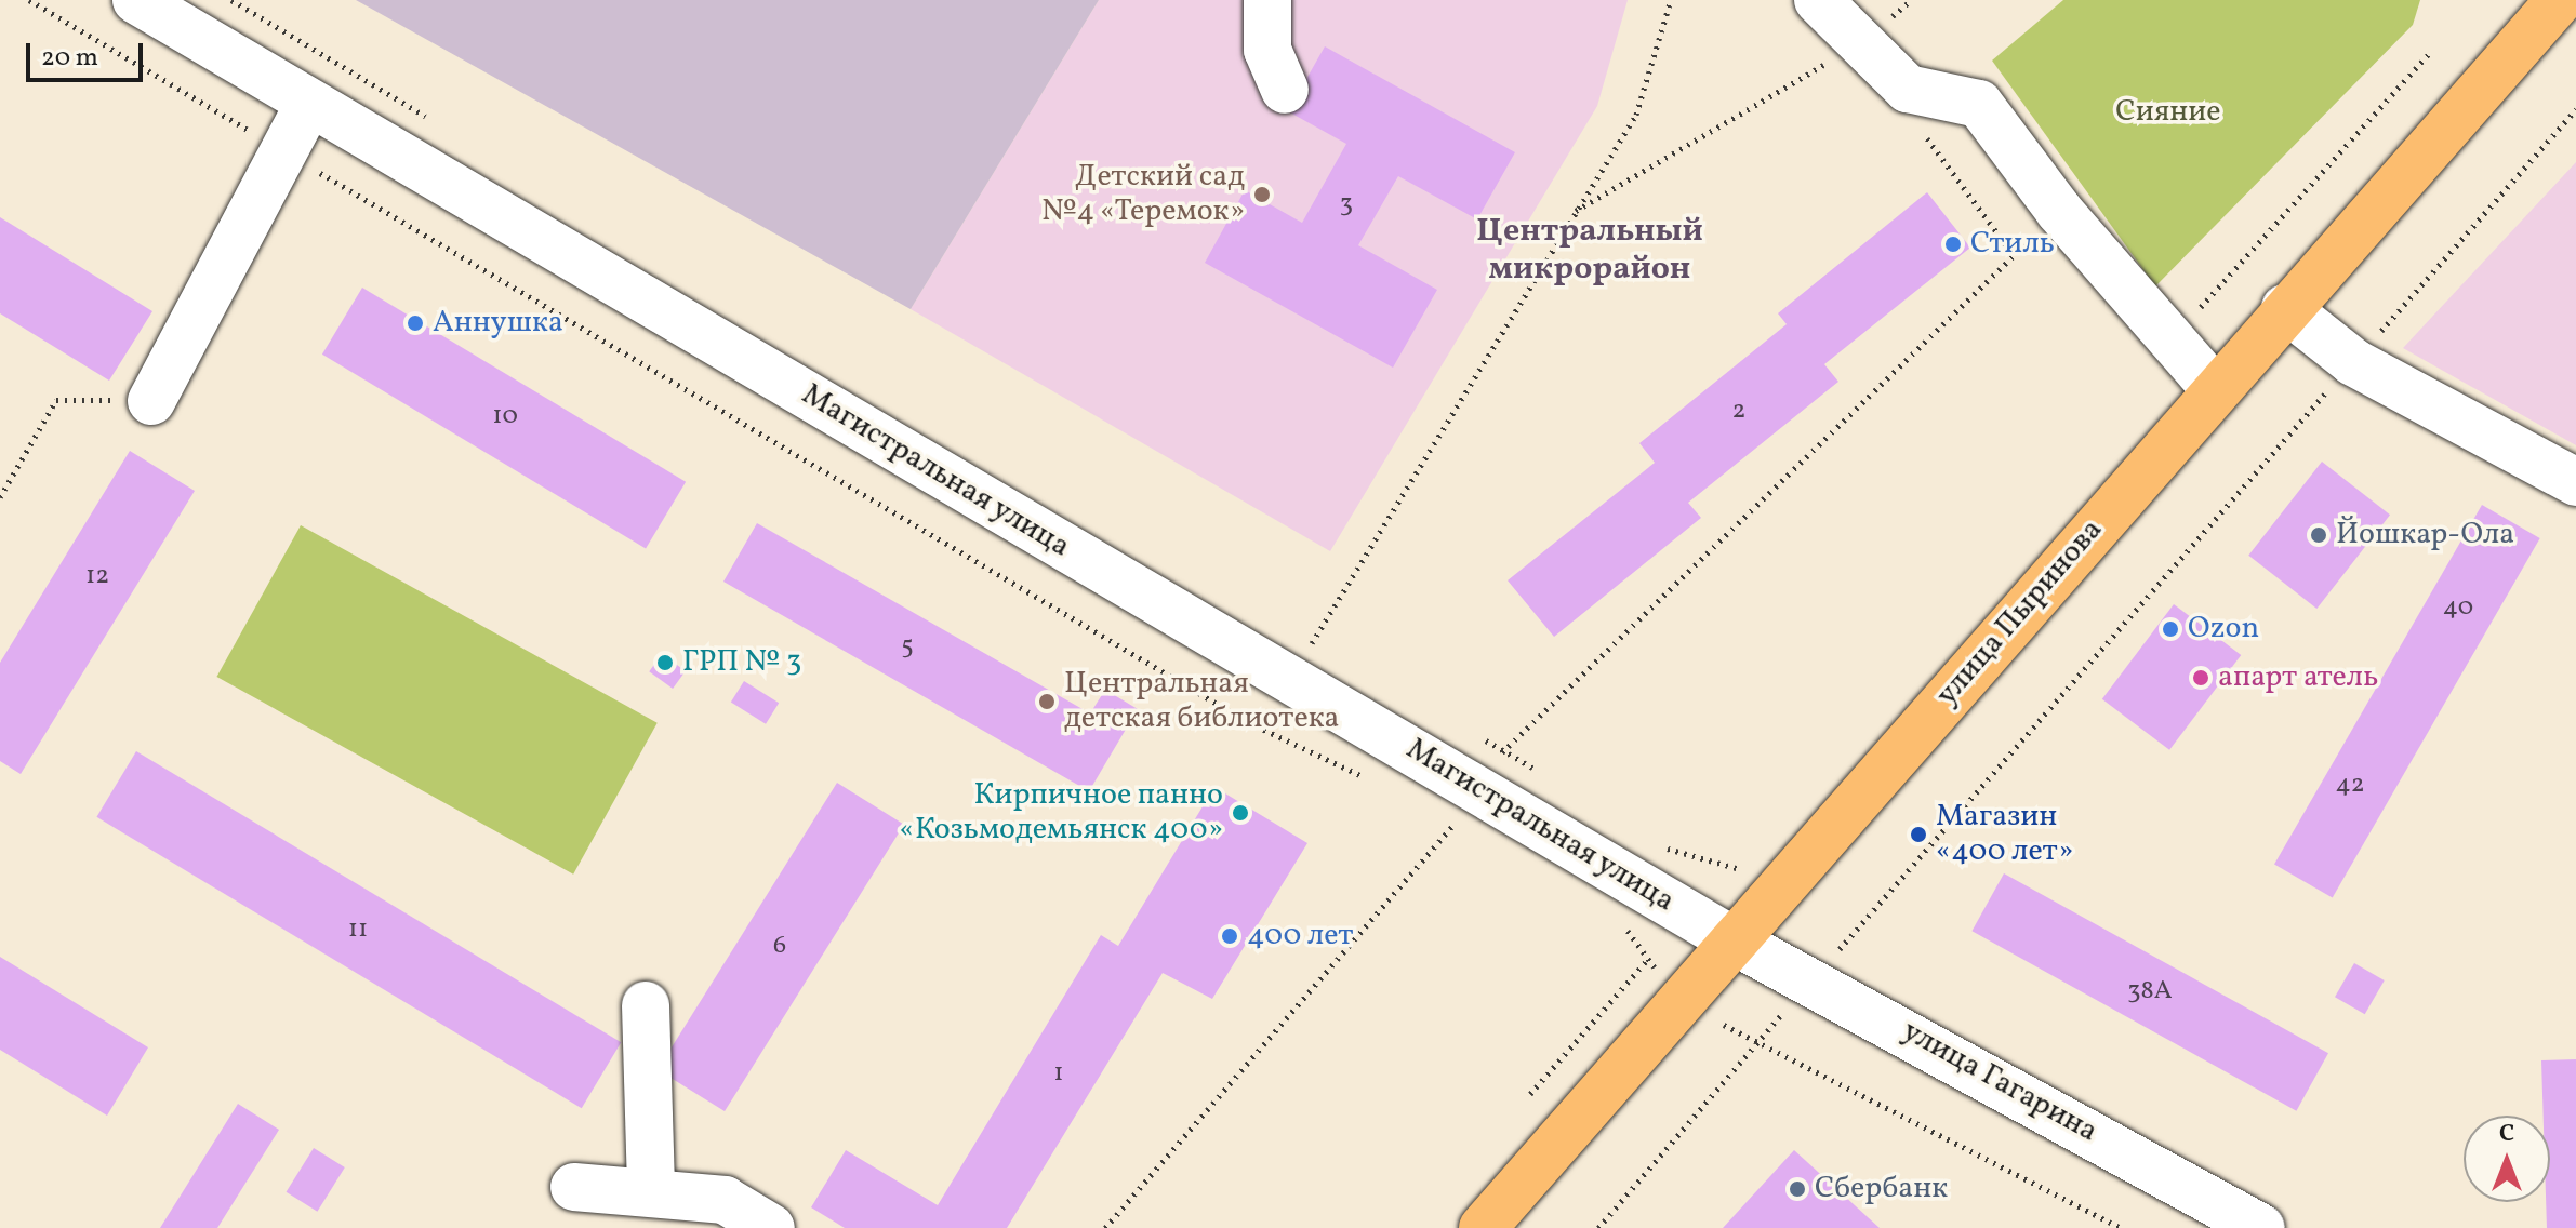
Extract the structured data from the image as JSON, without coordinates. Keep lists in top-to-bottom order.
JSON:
{
  "streets": {
    "main road": ["улица Пыринова"],
    "street": ["Магистральная улица", "улица Гагарина"]
  },
  "crossings": [
    ["Магистральная улица", "улица Пыринова"],
    ["Магистральная улица", "улица Гагарина"],
    ["улица Пыринова", "улица Гагарина"]
  ],
  "districts": ["Центральный микрорайон"],
  "parks": ["Сияние"],
  "places": [
    "Детский сад №4 «Теремок»",
    "Стиль",
    "Аннушка",
    "Йошкар-Ола",
    "Ozon",
    "ГРП № 3",
    "апарт атель",
    "Центральная детская библиотека",
    "Кирпичное панно «Козьмодемьянск 400»",
    "Магазин «400 лет»",
    "400 лет",
    "Сбербанк"
  ],
  "house_numbers": [
    "3",
    "2",
    "10",
    "12",
    "40",
    "5",
    "42",
    "11",
    "6",
    "38А",
    "1"
  ],
  "scale_bar": "20 m",
  "north": "top"
}
